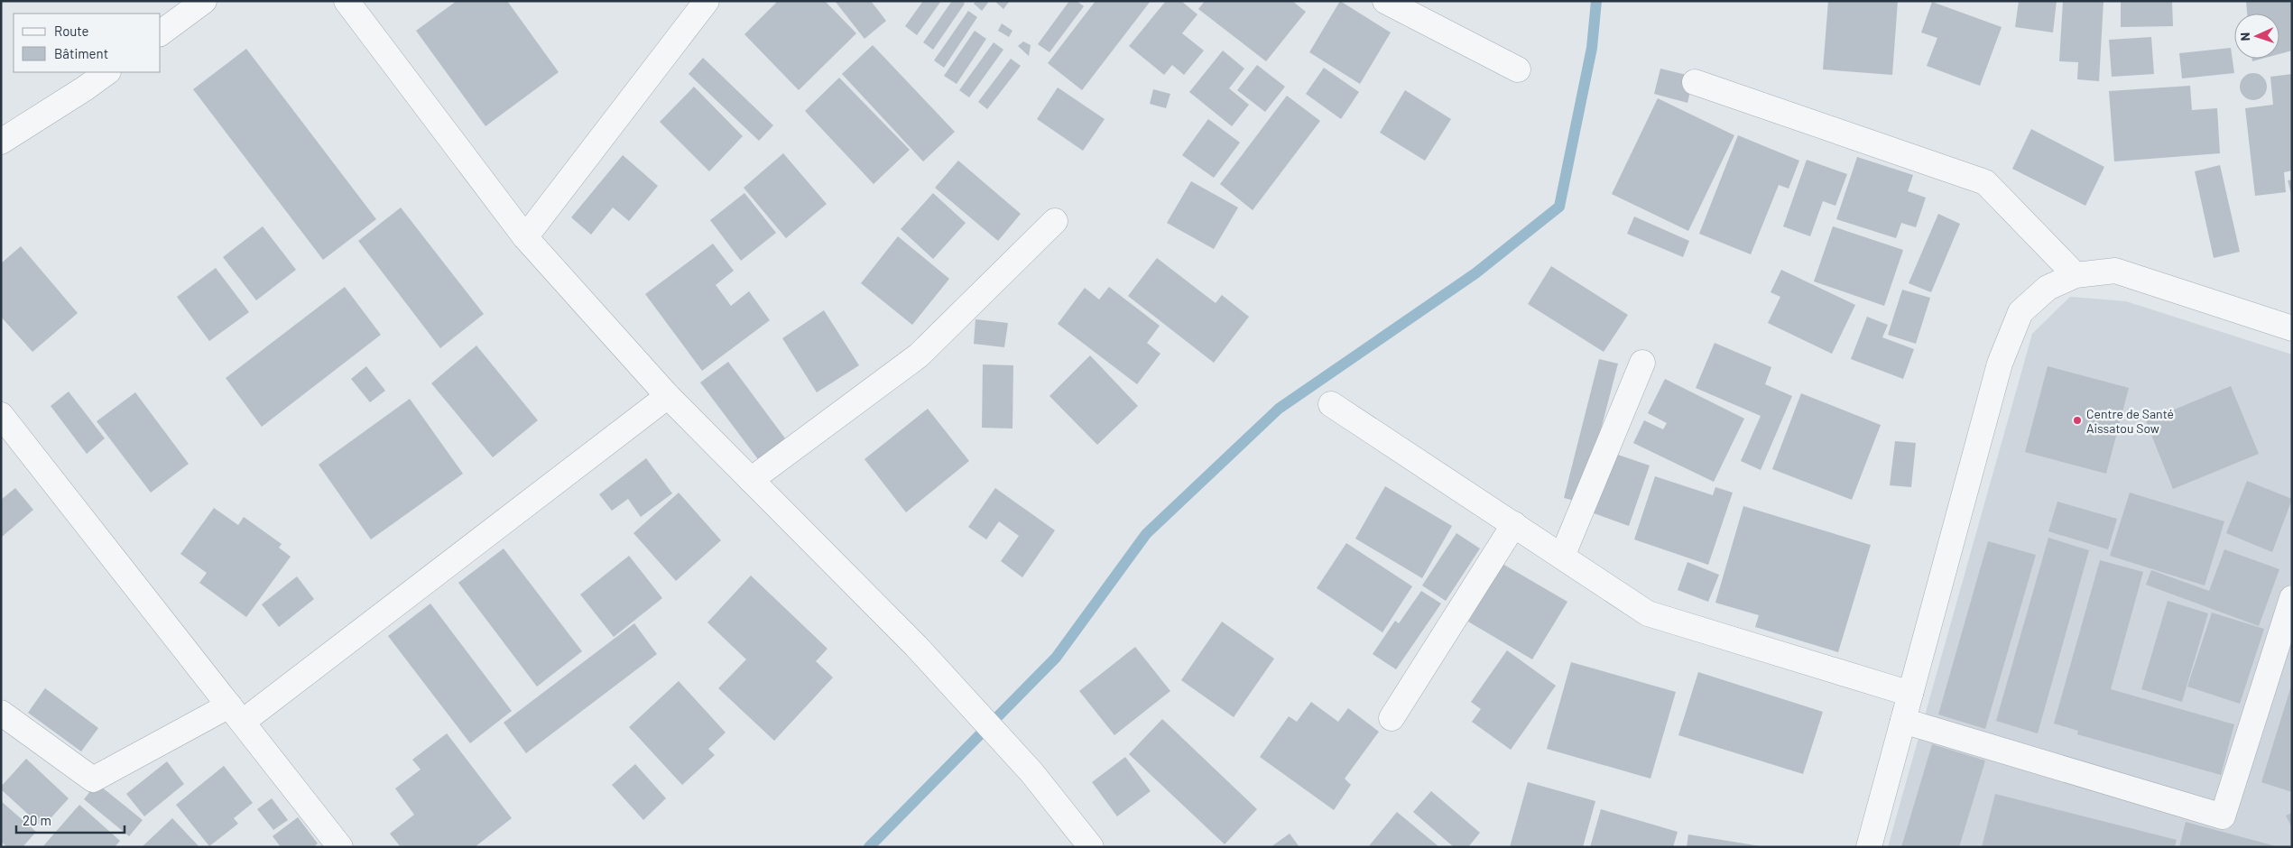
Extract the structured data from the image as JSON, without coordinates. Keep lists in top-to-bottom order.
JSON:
{
  "places": ["Centre de Santé Aissatou Sow"],
  "legend": ["Route", "Bâtiment"],
  "scale_bar": "20 m",
  "north": "left"
}
